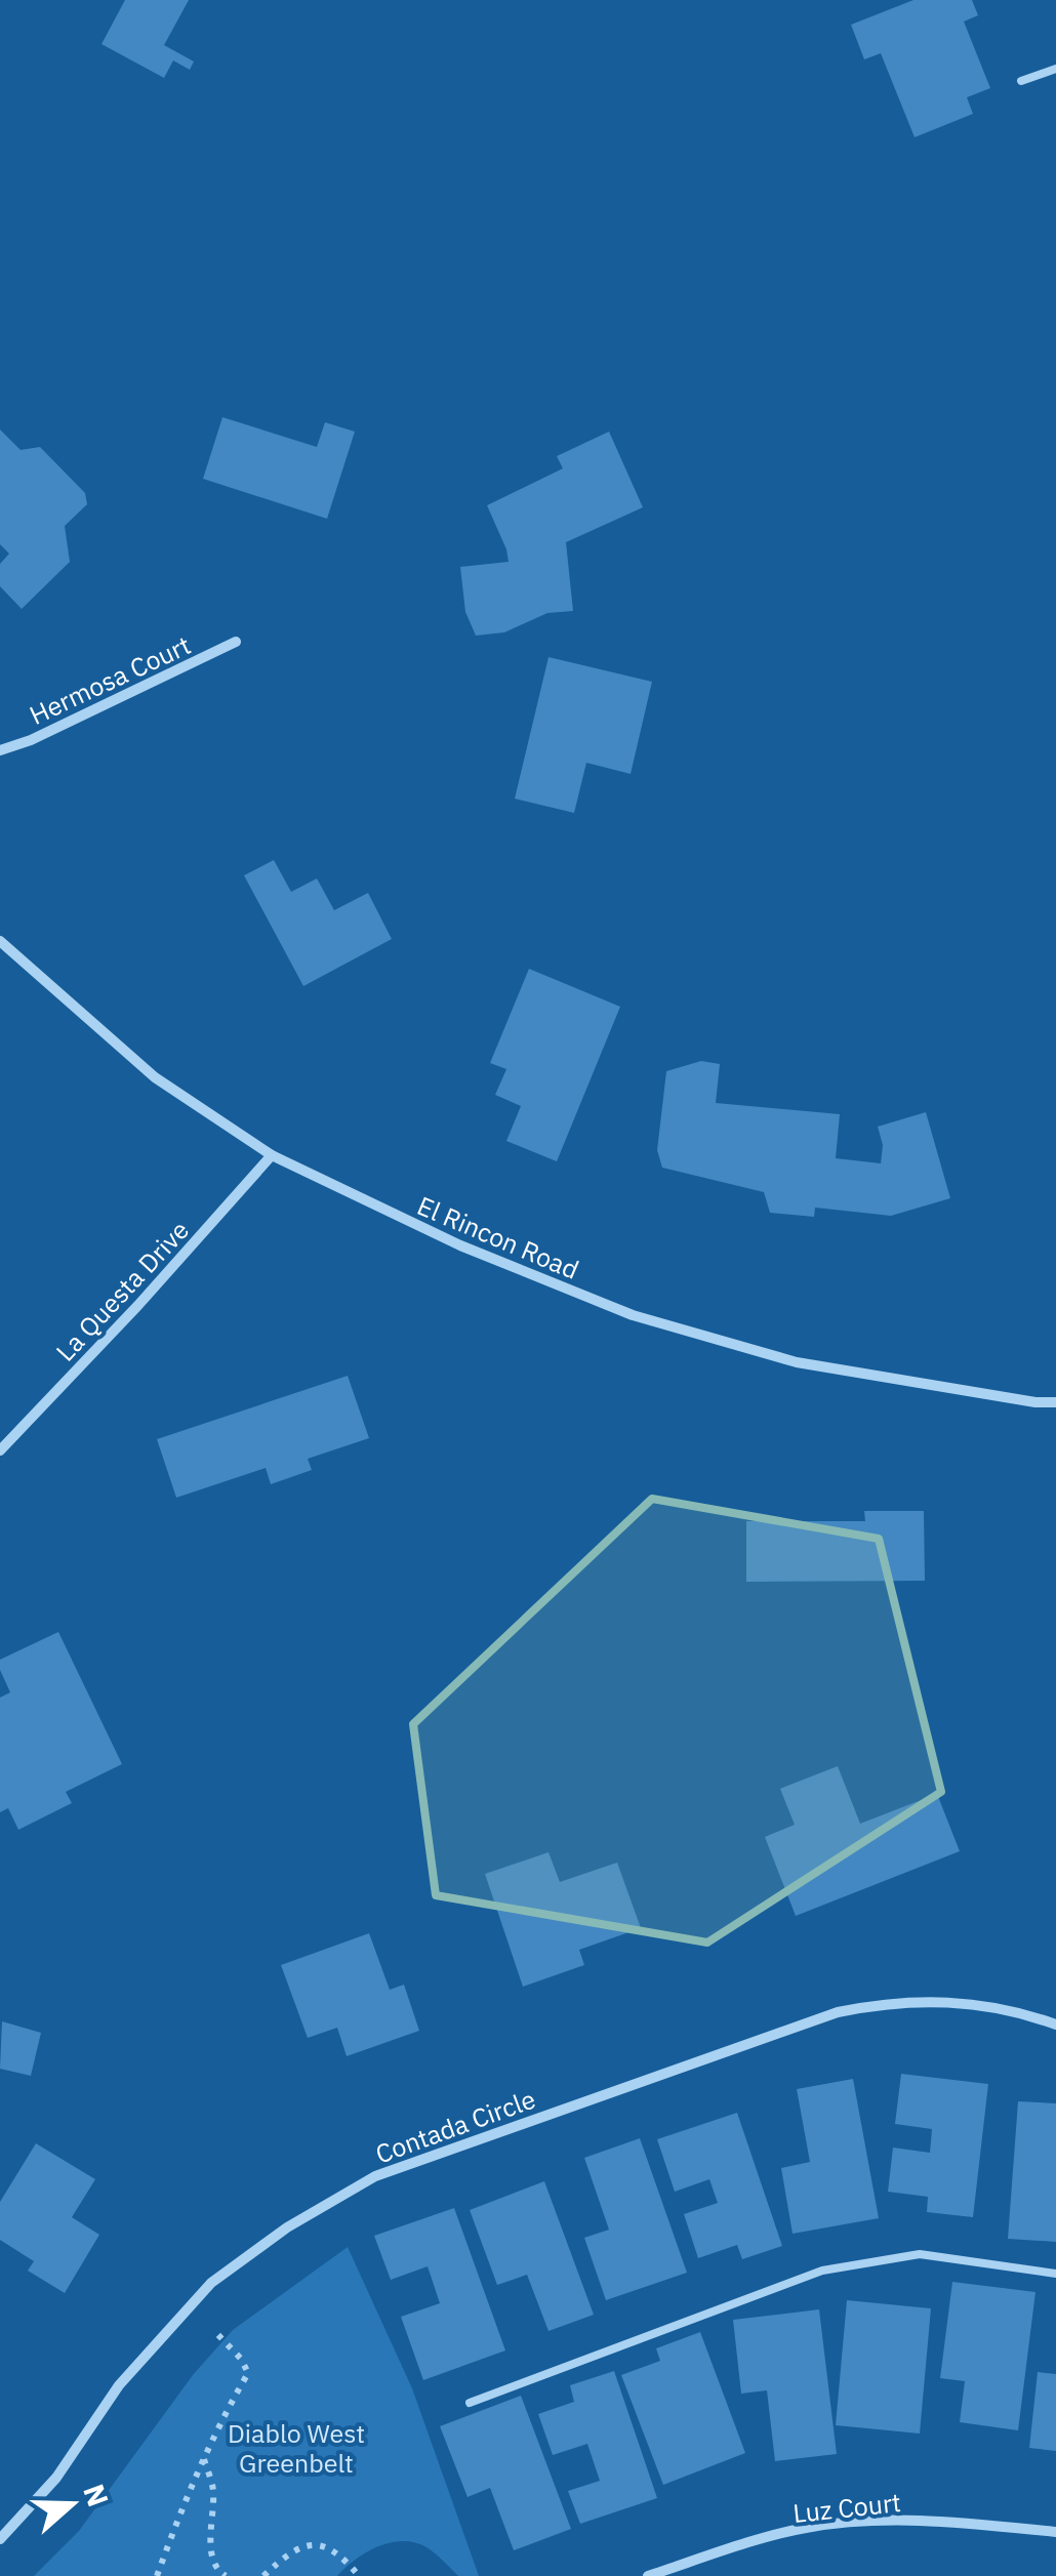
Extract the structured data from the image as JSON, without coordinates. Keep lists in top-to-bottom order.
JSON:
{
  "streets": {
    "street": [
      "Hermosa Court",
      "El Rincon Road",
      "La Questa Drive",
      "Contada Circle",
      "Luz Court"
    ]
  },
  "crossings": [
    ["El Rincon Road", "La Questa Drive"]
  ],
  "parks": ["Diablo West Greenbelt"],
  "north": "right"
}
